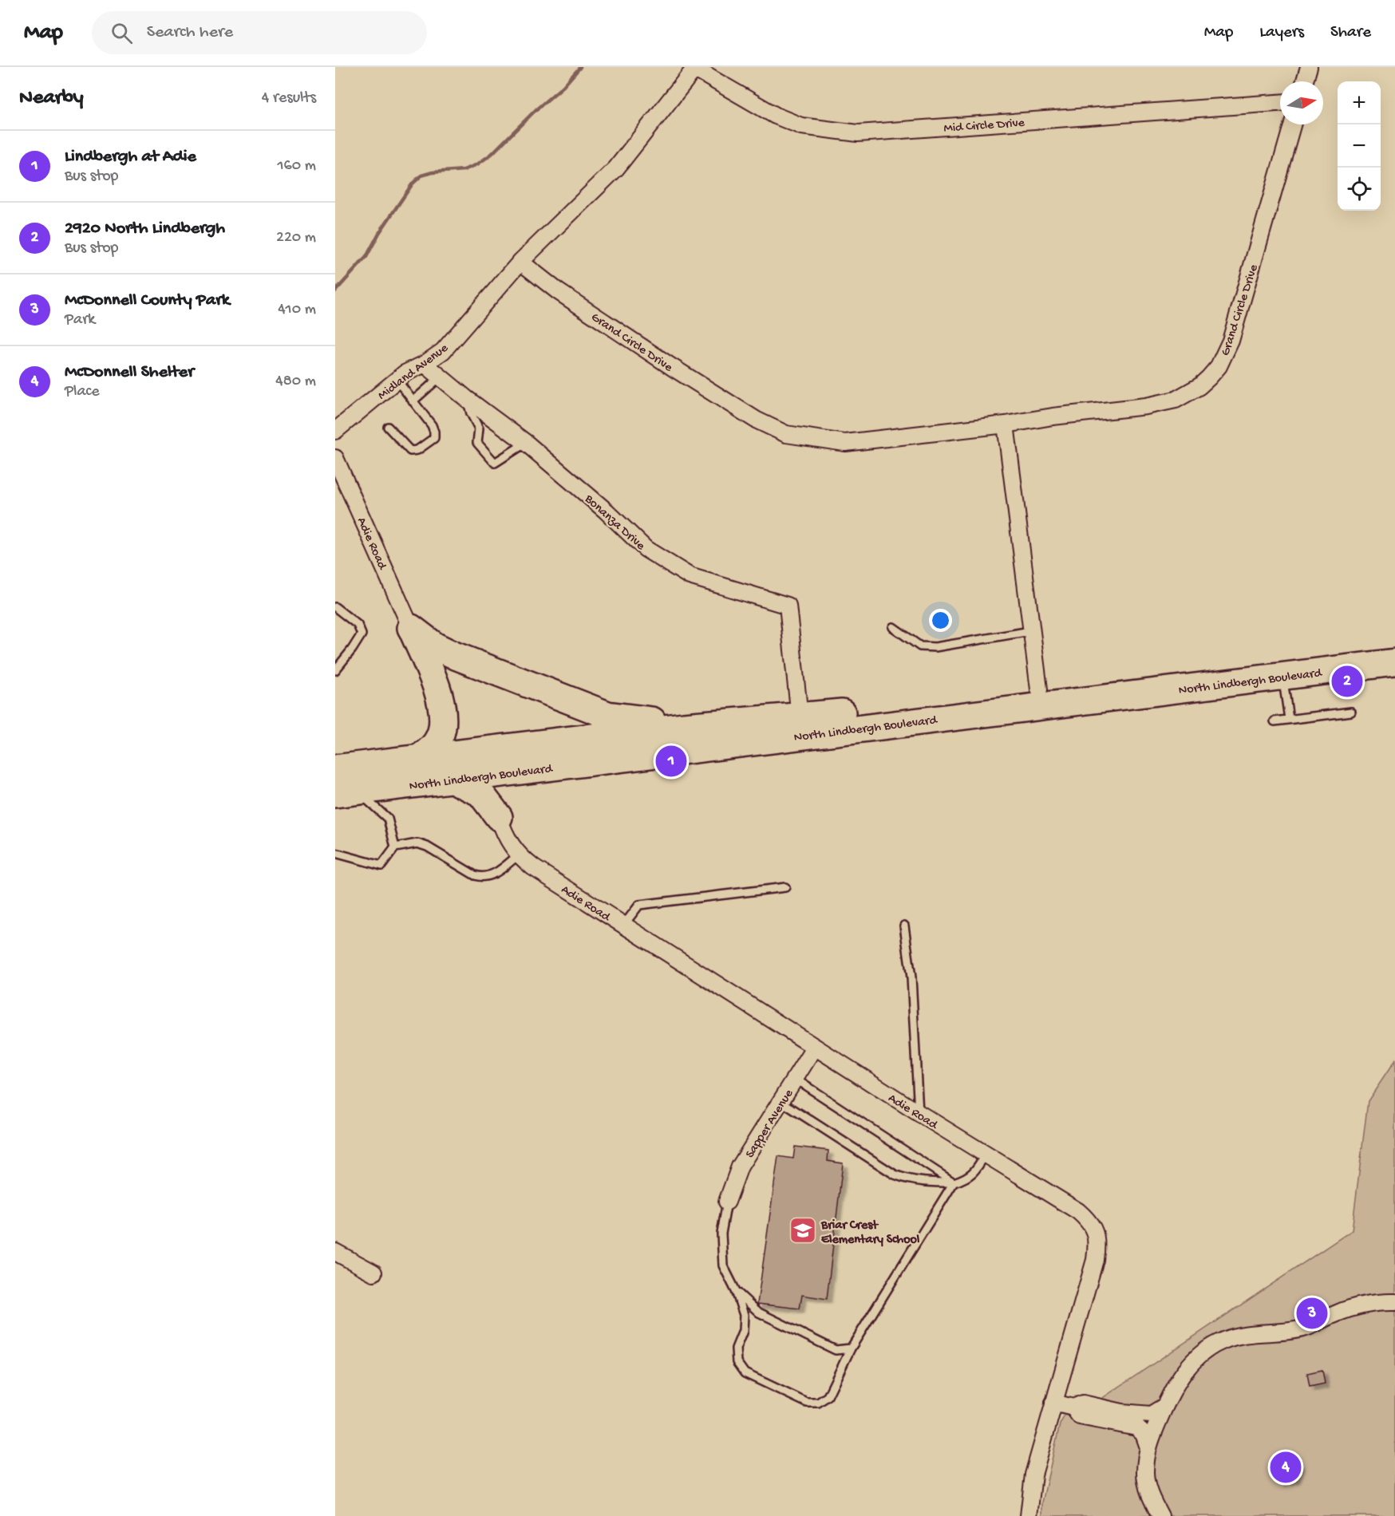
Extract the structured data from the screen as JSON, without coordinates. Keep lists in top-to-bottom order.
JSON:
{
  "streets": {
    "highway": ["North Lindbergh Boulevard"],
    "street": [
      "Mid Circle Drive",
      "Grand Circle Drive",
      "Midland Avenue",
      "Bonanza Drive",
      "Adie Road",
      "Sapper Avenue"
    ]
  },
  "crossings": [
    ["Grand Circle Drive", "Midland Avenue"],
    ["Midland Avenue", "Bonanza Drive"],
    ["Bonanza Drive", "North Lindbergh Boulevard"],
    ["Adie Road", "Sapper Avenue"]
  ],
  "places": {
    "school or university": ["Briar Crest Elementary School"]
  },
  "north": "right",
  "page": {
    "header": "Map",
    "search": "Search here",
    "nav": ["Map", "Layers", "Share"],
    "heading": ["Nearby", "4 results"],
    "map_buttons": ["+", "−"],
    "list": [
      {
        "mark": "1",
        "name": "Lindbergh at Adie",
        "note": "Bus stop",
        "value": "160 m"
      },
      {
        "mark": "2",
        "name": "2920 North Lindbergh",
        "note": "Bus stop",
        "value": "220 m"
      },
      {
        "mark": "3",
        "name": "McDonnell County Park",
        "note": "Park",
        "value": "410 m"
      },
      {
        "mark": "4",
        "name": "McDonnell Shelter",
        "note": "Place",
        "value": "480 m"
      }
    ],
    "pins": [
      "2",
      "1",
      "3",
      "4"
    ]
  }
}
